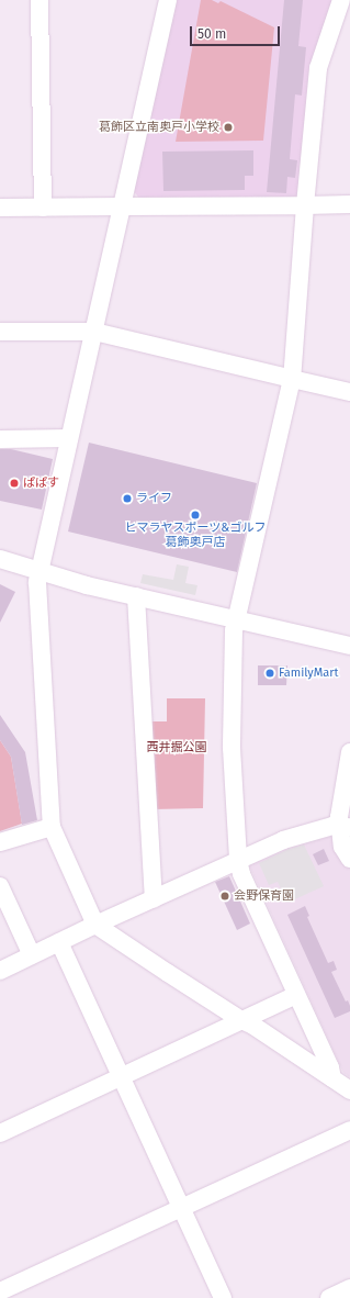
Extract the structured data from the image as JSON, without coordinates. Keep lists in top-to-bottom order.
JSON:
{
  "parks": ["西井掘公園"],
  "places": [
    "葛飾区立南奥戸小学校",
    "ぱぱす",
    "ライフ",
    "ヒマラヤスポーツ&ゴルフ 葛飾奥戸店",
    "FamilyMart",
    "会野保育園"
  ],
  "scale_bar": "50 m"
}
